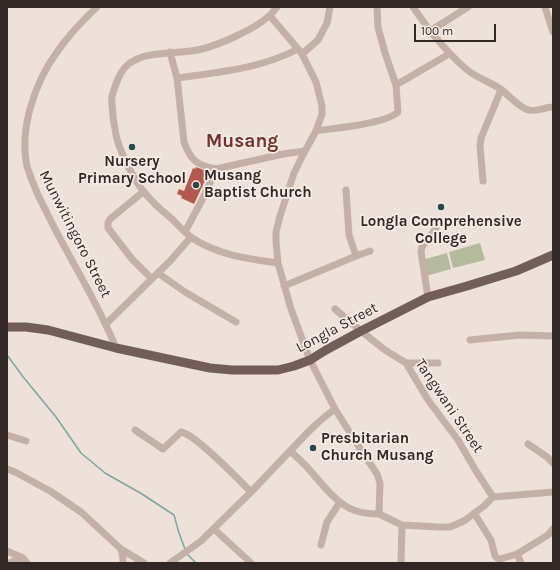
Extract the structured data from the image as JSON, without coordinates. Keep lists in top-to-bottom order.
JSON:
{
  "streets": {
    "main road": ["Longla Street"],
    "street": ["Munwitingoro Street", "Tangwani Street"]
  },
  "crossings": [
    ["Munwitingoro Street", "Longla Street"],
    ["Longla Street", "Tangwani Street"]
  ],
  "districts": ["Musang"],
  "places": [
    "Nursery Primary School",
    "Musang Baptist Church",
    "Longla Comprehensive College",
    "Presbitarian Church Musang"
  ],
  "scale_bar": "100 m"
}
